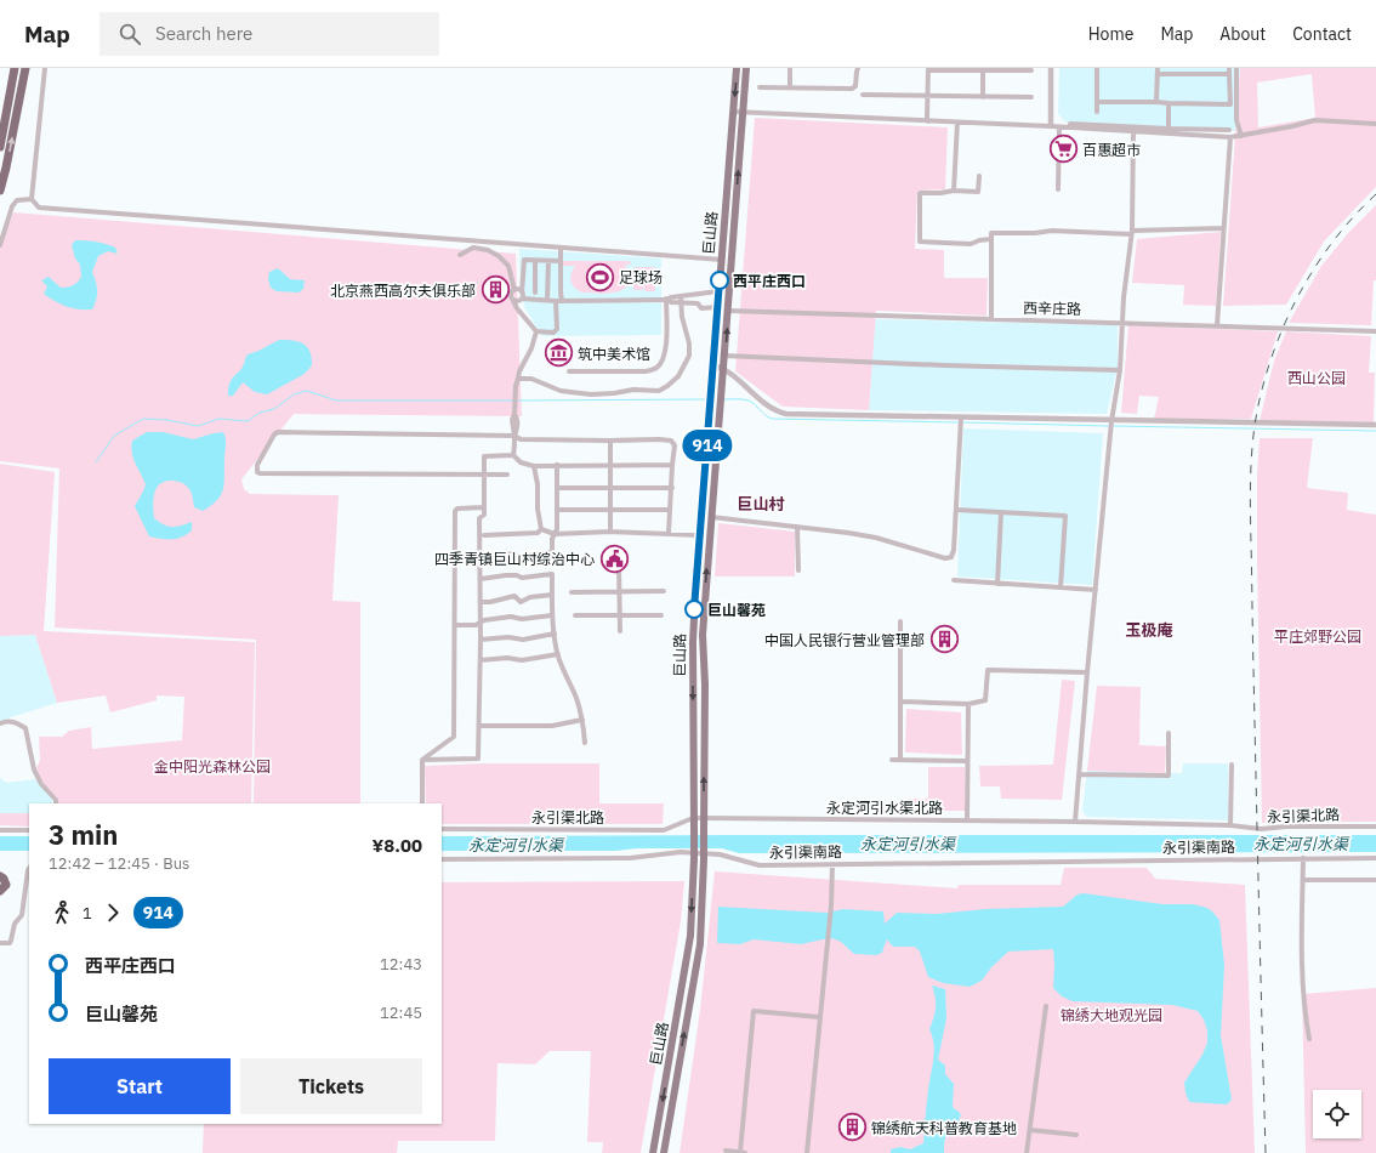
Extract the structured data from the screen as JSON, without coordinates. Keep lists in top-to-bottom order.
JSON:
{
  "streets": {
    "main road": ["巨山路"],
    "street": [
      "西辛庄路",
      "永定河引水渠北路",
      "永引渠北路",
      "永引渠南路"
    ]
  },
  "crossings": [
    ["巨山路", "西辛庄路"],
    ["巨山路", "永定河引水渠北路"],
    ["巨山路", "永引渠北路"],
    ["永定河引水渠北路", "永引渠北路"]
  ],
  "districts": ["巨山村", "玉极庵"],
  "water": ["永定河引水渠"],
  "parks": [
    "西山公园",
    "平庄郊野公园",
    "金中阳光森林公园",
    "锦绣大地观光园"
  ],
  "places": {
    "supermarket": ["百惠超市"],
    "sports": ["足球场"],
    "other": ["西平庄西口", "巨山馨苑"],
    "building": ["北京燕西高尔夫俱乐部", "中国人民银行营业管理部", "锦绣航天科普教育基地"],
    "museum": ["筑中美术馆"],
    "public building": ["四季青镇巨山村综治中心"]
  },
  "lines": ["bus line 914"],
  "page": {
    "header": "Map",
    "search": "Search here",
    "nav": [
      "Home",
      "Map",
      "About",
      "Contact"
    ],
    "on_map": "914",
    "heading": ["3 min", "12:42 – 12:45 · Bus", "¥8.00"],
    "legs": ["1", "914"],
    "list": [
      {
        "name": "西平庄西口",
        "value": "12:43"
      },
      {
        "name": "巨山馨苑",
        "value": "12:45"
      }
    ],
    "buttons": ["Start", "Tickets"]
  }
}
